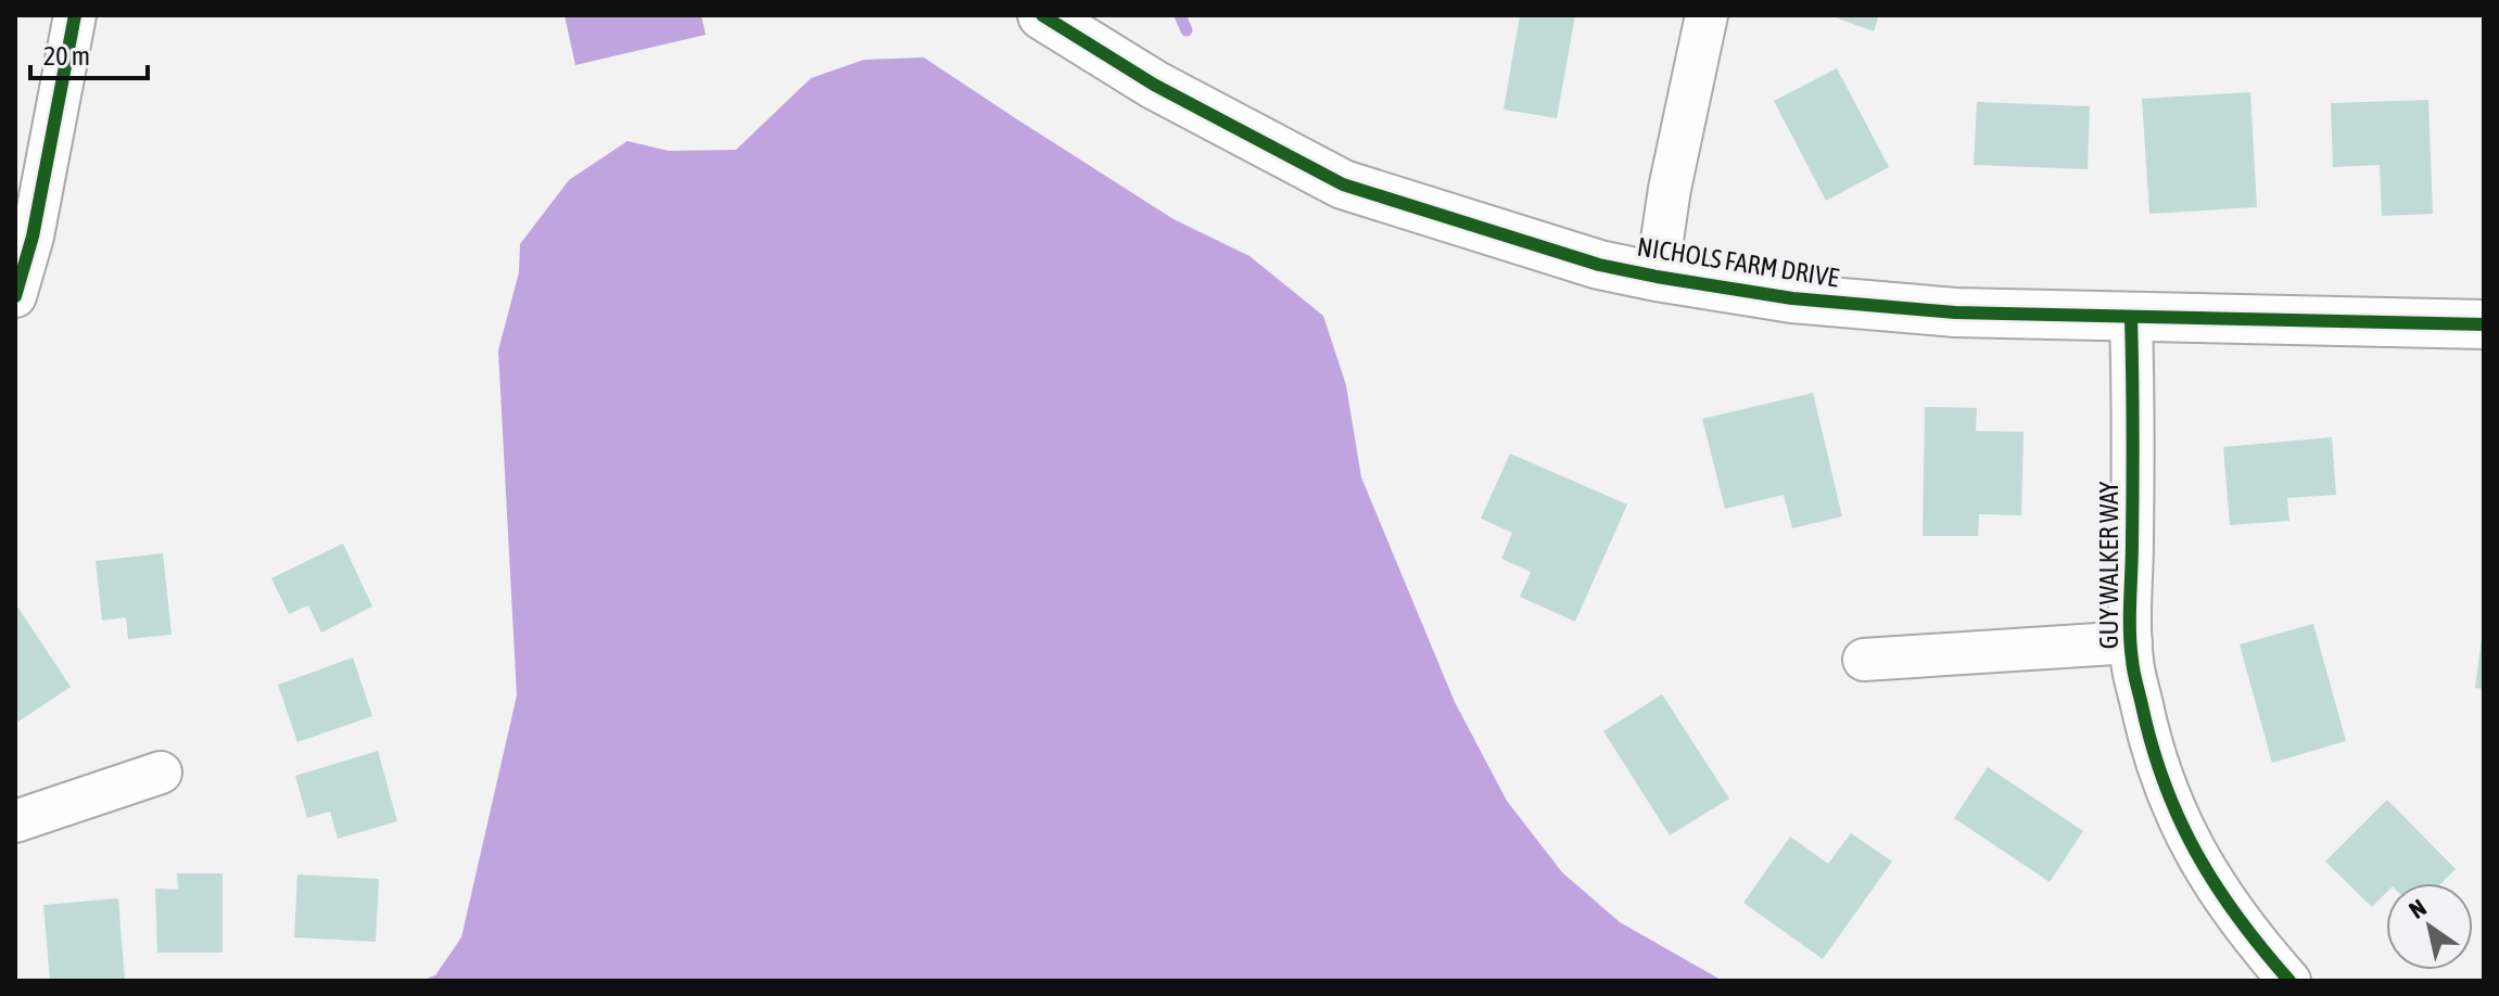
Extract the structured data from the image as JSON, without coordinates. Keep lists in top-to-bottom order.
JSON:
{
  "streets": {
    "street": ["NICHOLS FARM DRIVE", "GUY WALKER WAY"]
  },
  "crossings": [
    ["NICHOLS FARM DRIVE", "GUY WALKER WAY"]
  ],
  "scale_bar": "20 m",
  "north": "top left"
}
